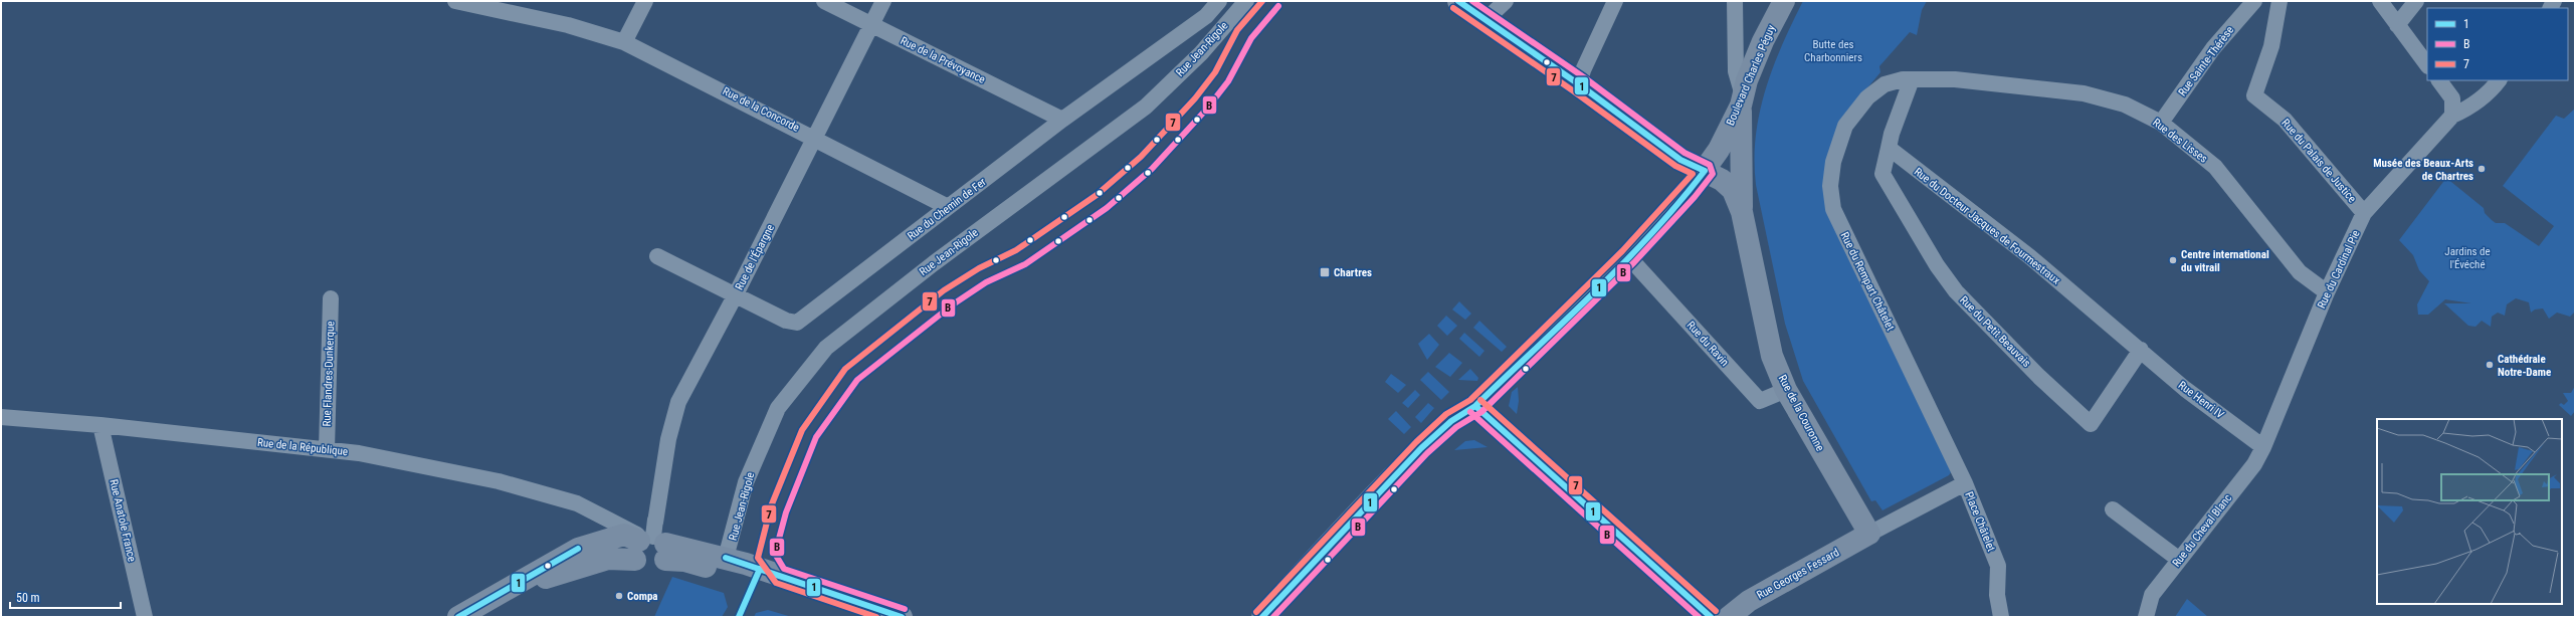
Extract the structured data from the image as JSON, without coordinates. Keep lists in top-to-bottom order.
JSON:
{
  "streets": {
    "main road": ["Boulevard Charles Péguy", "Rue de la Couronne", "Rue Georges Fessard"],
    "street": [
      "Rue Jean-Rigole",
      "Rue de la Prévoyance",
      "Rue Sainte-Thérèse",
      "Rue de la Concorde",
      "Rue des Lisses",
      "Rue du Palais de Justice",
      "Rue du Chemin de Fer",
      "Rue du Docteur Jacques de Fourmestraux",
      "Rue de l'Épargne",
      "Rue du Cardinal Pie",
      "Rue du Rempart Châtelet",
      "Rue du Petit Beauvais",
      "Rue du Ravin",
      "Rue Flandres-Dunkerque",
      "Rue Henri IV",
      "Rue de la République",
      "Rue Anatole France",
      "Place Châtelet",
      "Rue du Cheval Blanc"
    ]
  },
  "crossings": [
    ["Rue de la Prévoyance", "Rue du Chemin de Fer"],
    ["Rue de la Prévoyance", "Rue de l'Épargne"],
    ["Rue Sainte-Thérèse", "Rue des Lisses"],
    ["Boulevard Charles Péguy", "Rue de la Couronne"],
    ["Rue de la Concorde", "Rue du Chemin de Fer"],
    ["Rue de la Concorde", "Rue de l'Épargne"],
    ["Rue des Lisses", "Rue du Cardinal Pie"],
    ["Rue des Lisses", "Rue du Rempart Châtelet"],
    ["Rue du Palais de Justice", "Rue du Cardinal Pie"],
    ["Rue du Chemin de Fer", "Rue de l'Épargne"],
    ["Rue du Docteur Jacques de Fourmestraux", "Rue du Petit Beauvais"],
    ["Rue du Docteur Jacques de Fourmestraux", "Rue Henri IV"],
    ["Rue de l'Épargne", "Rue de la République"],
    ["Rue du Cardinal Pie", "Rue Henri IV"],
    ["Rue du Cardinal Pie", "Rue du Cheval Blanc"],
    ["Rue du Rempart Châtelet", "Place Châtelet"],
    ["Rue du Petit Beauvais", "Rue Henri IV"],
    ["Rue du Ravin", "Rue de la Couronne"],
    ["Rue Flandres-Dunkerque", "Rue de la République"],
    ["Rue Henri IV", "Rue du Cheval Blanc"],
    ["Rue de la Couronne", "Place Châtelet"],
    ["Rue de la Couronne", "Rue Georges Fessard"],
    ["Rue de la République", "Rue Anatole France"],
    ["Place Châtelet", "Rue Georges Fessard"]
  ],
  "parks": ["Butte des Charbonniers", "Jardins de l'Évéché"],
  "places": {
    "other": [
      "Musée des Beaux-Arts de Chartres",
      "Centre international du vitrail",
      "Cathédrale Notre-Dame",
      "Compa"
    ],
    "transit": ["Chartres"]
  },
  "lines": ["transit line 1", "transit line B", "transit line 7"],
  "legend": ["1", "B", "7"],
  "scale_bar": "50 m"
}
